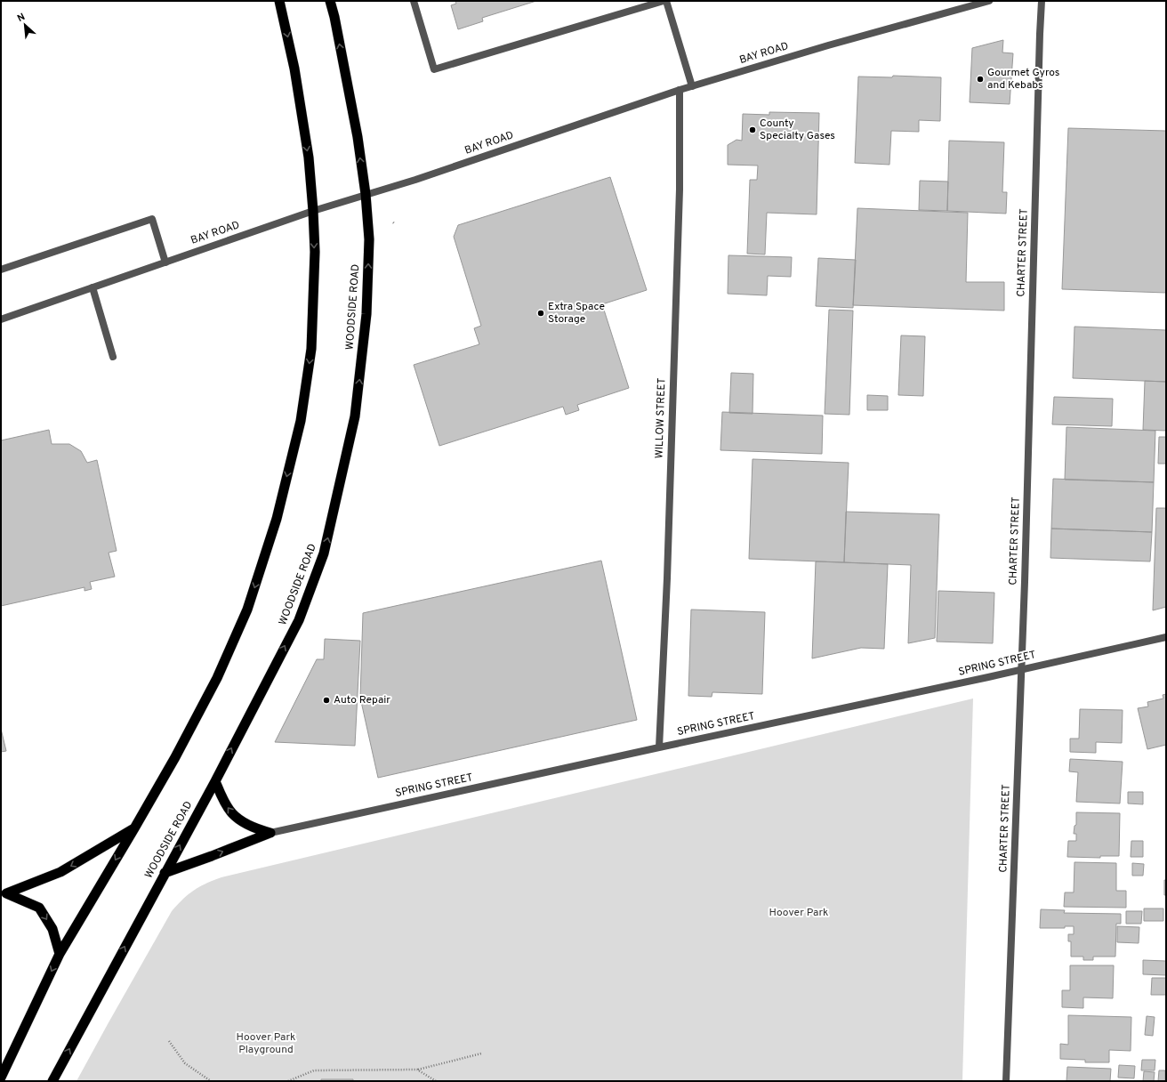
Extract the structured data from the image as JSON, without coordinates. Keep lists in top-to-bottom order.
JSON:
{
  "streets": {
    "highway": ["WOODSIDE ROAD"],
    "street": [
      "BAY ROAD",
      "CHARTER STREET",
      "WILLOW STREET",
      "SPRING STREET"
    ]
  },
  "crossings": [
    ["BAY ROAD", "WOODSIDE ROAD"],
    ["BAY ROAD", "WILLOW STREET"],
    ["CHARTER STREET", "SPRING STREET"],
    ["WILLOW STREET", "SPRING STREET"]
  ],
  "parks": ["Hoover Park", "Hoover Park Playground"],
  "places": [
    "Gourmet Gyros and Kebabs",
    "County Specialty Gases",
    "Extra Space Storage",
    "Auto Repair"
  ],
  "north": "top left"
}
